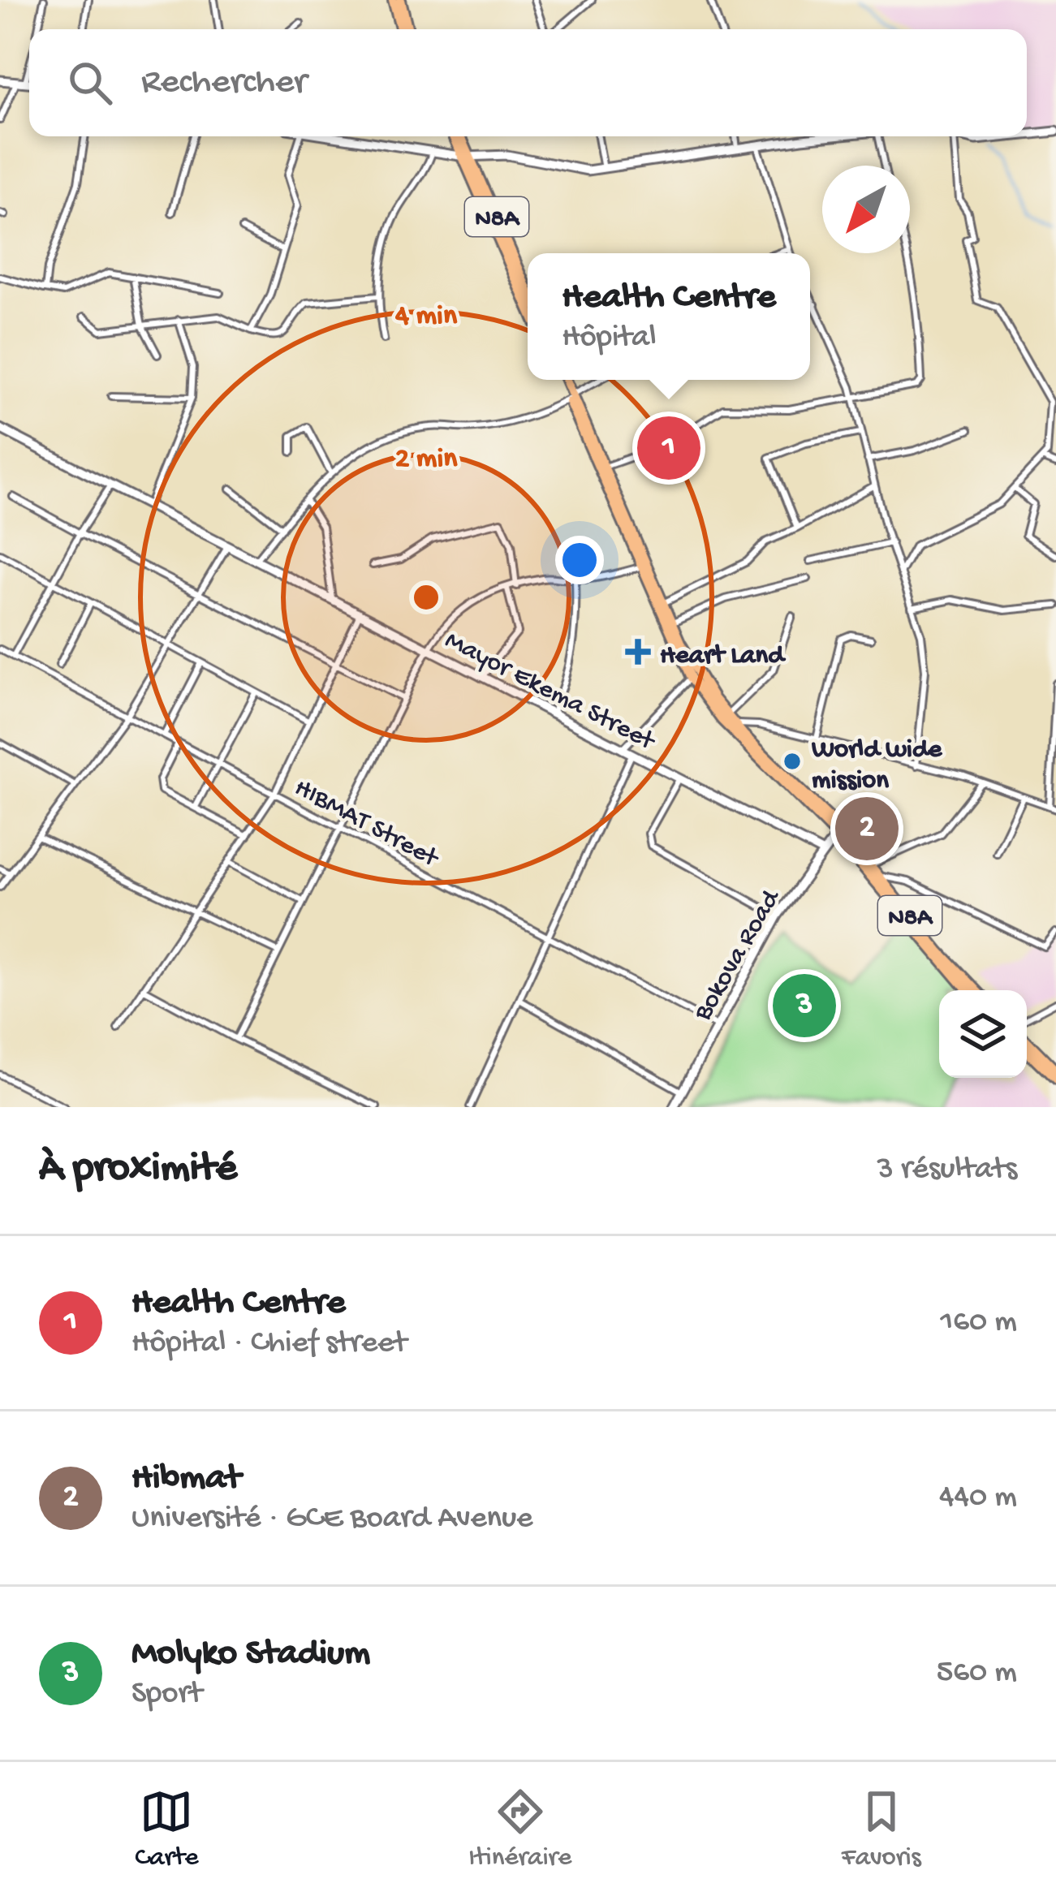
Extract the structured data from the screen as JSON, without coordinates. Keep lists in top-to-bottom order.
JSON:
{
  "streets": {
    "highway": ["N8A"],
    "street": ["Mayor Ekema Street", "HIBMAT Street", "Bokova Road"]
  },
  "crossings": [
    ["N8A", "Bokova Road"],
    ["Mayor Ekema Street", "Bokova Road"],
    ["HIBMAT Street", "Bokova Road"]
  ],
  "places": {
    "health": ["Heart Land"],
    "other": ["World wide mission"]
  },
  "north": "bottom left",
  "page": {
    "search": "Rechercher",
    "popup": ["Health Centre", "Hôpital"],
    "pins": ["1", "2", "3"],
    "heading": ["À proximité", "3 résultats"],
    "list": [
      {
        "mark": "1",
        "name": "Health Centre",
        "note": "Hôpital · Chief street",
        "value": "160 m"
      },
      {
        "mark": "2",
        "name": "Hibmat",
        "note": "Université · GCE Board Avenue",
        "value": "440 m"
      },
      {
        "mark": "3",
        "name": "Molyko Stadium",
        "note": "Sport",
        "value": "560 m"
      }
    ],
    "nav": ["Carte", "Itinéraire", "Favoris"]
  },
  "rings": ["4 min", "2 min"]
}
